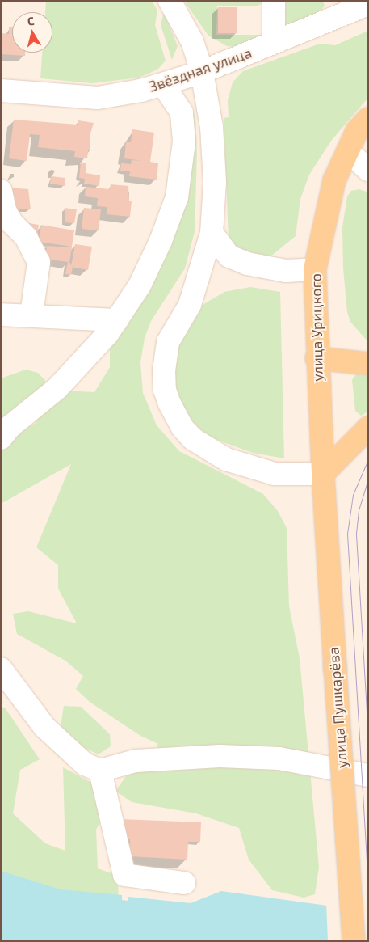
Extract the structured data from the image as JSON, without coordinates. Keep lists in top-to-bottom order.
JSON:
{
  "streets": {
    "main road": ["улица Урицкого", "улица Пушкарёва"],
    "street": ["Звёздная улица"]
  },
  "crossings": [
    ["улица Урицкого", "улица Пушкарёва"]
  ],
  "north": "top"
}
